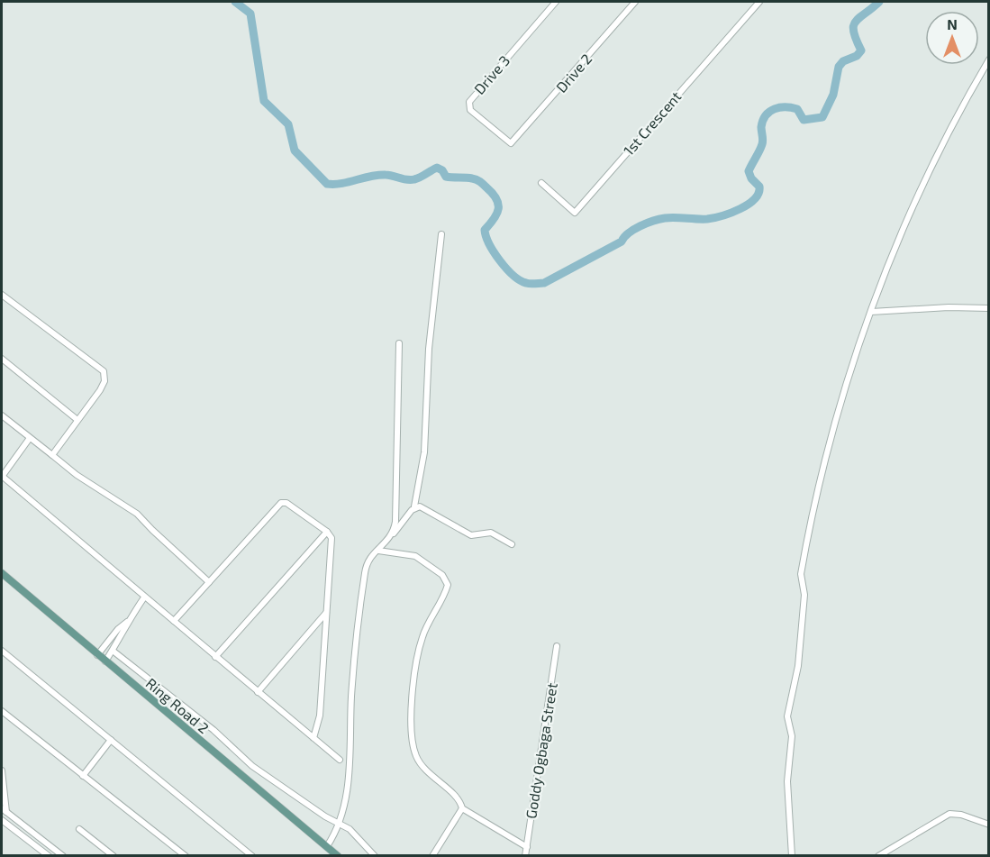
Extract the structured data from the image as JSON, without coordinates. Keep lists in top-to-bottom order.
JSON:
{
  "streets": {
    "main road": ["Ring Road 2"],
    "street": [
      "Drive 2",
      "Drive 3",
      "1st Crescent",
      "Goddy Ogbaga Street"
    ]
  },
  "crossings": [
    ["Drive 2", "Drive 3"]
  ],
  "north": "top"
}
